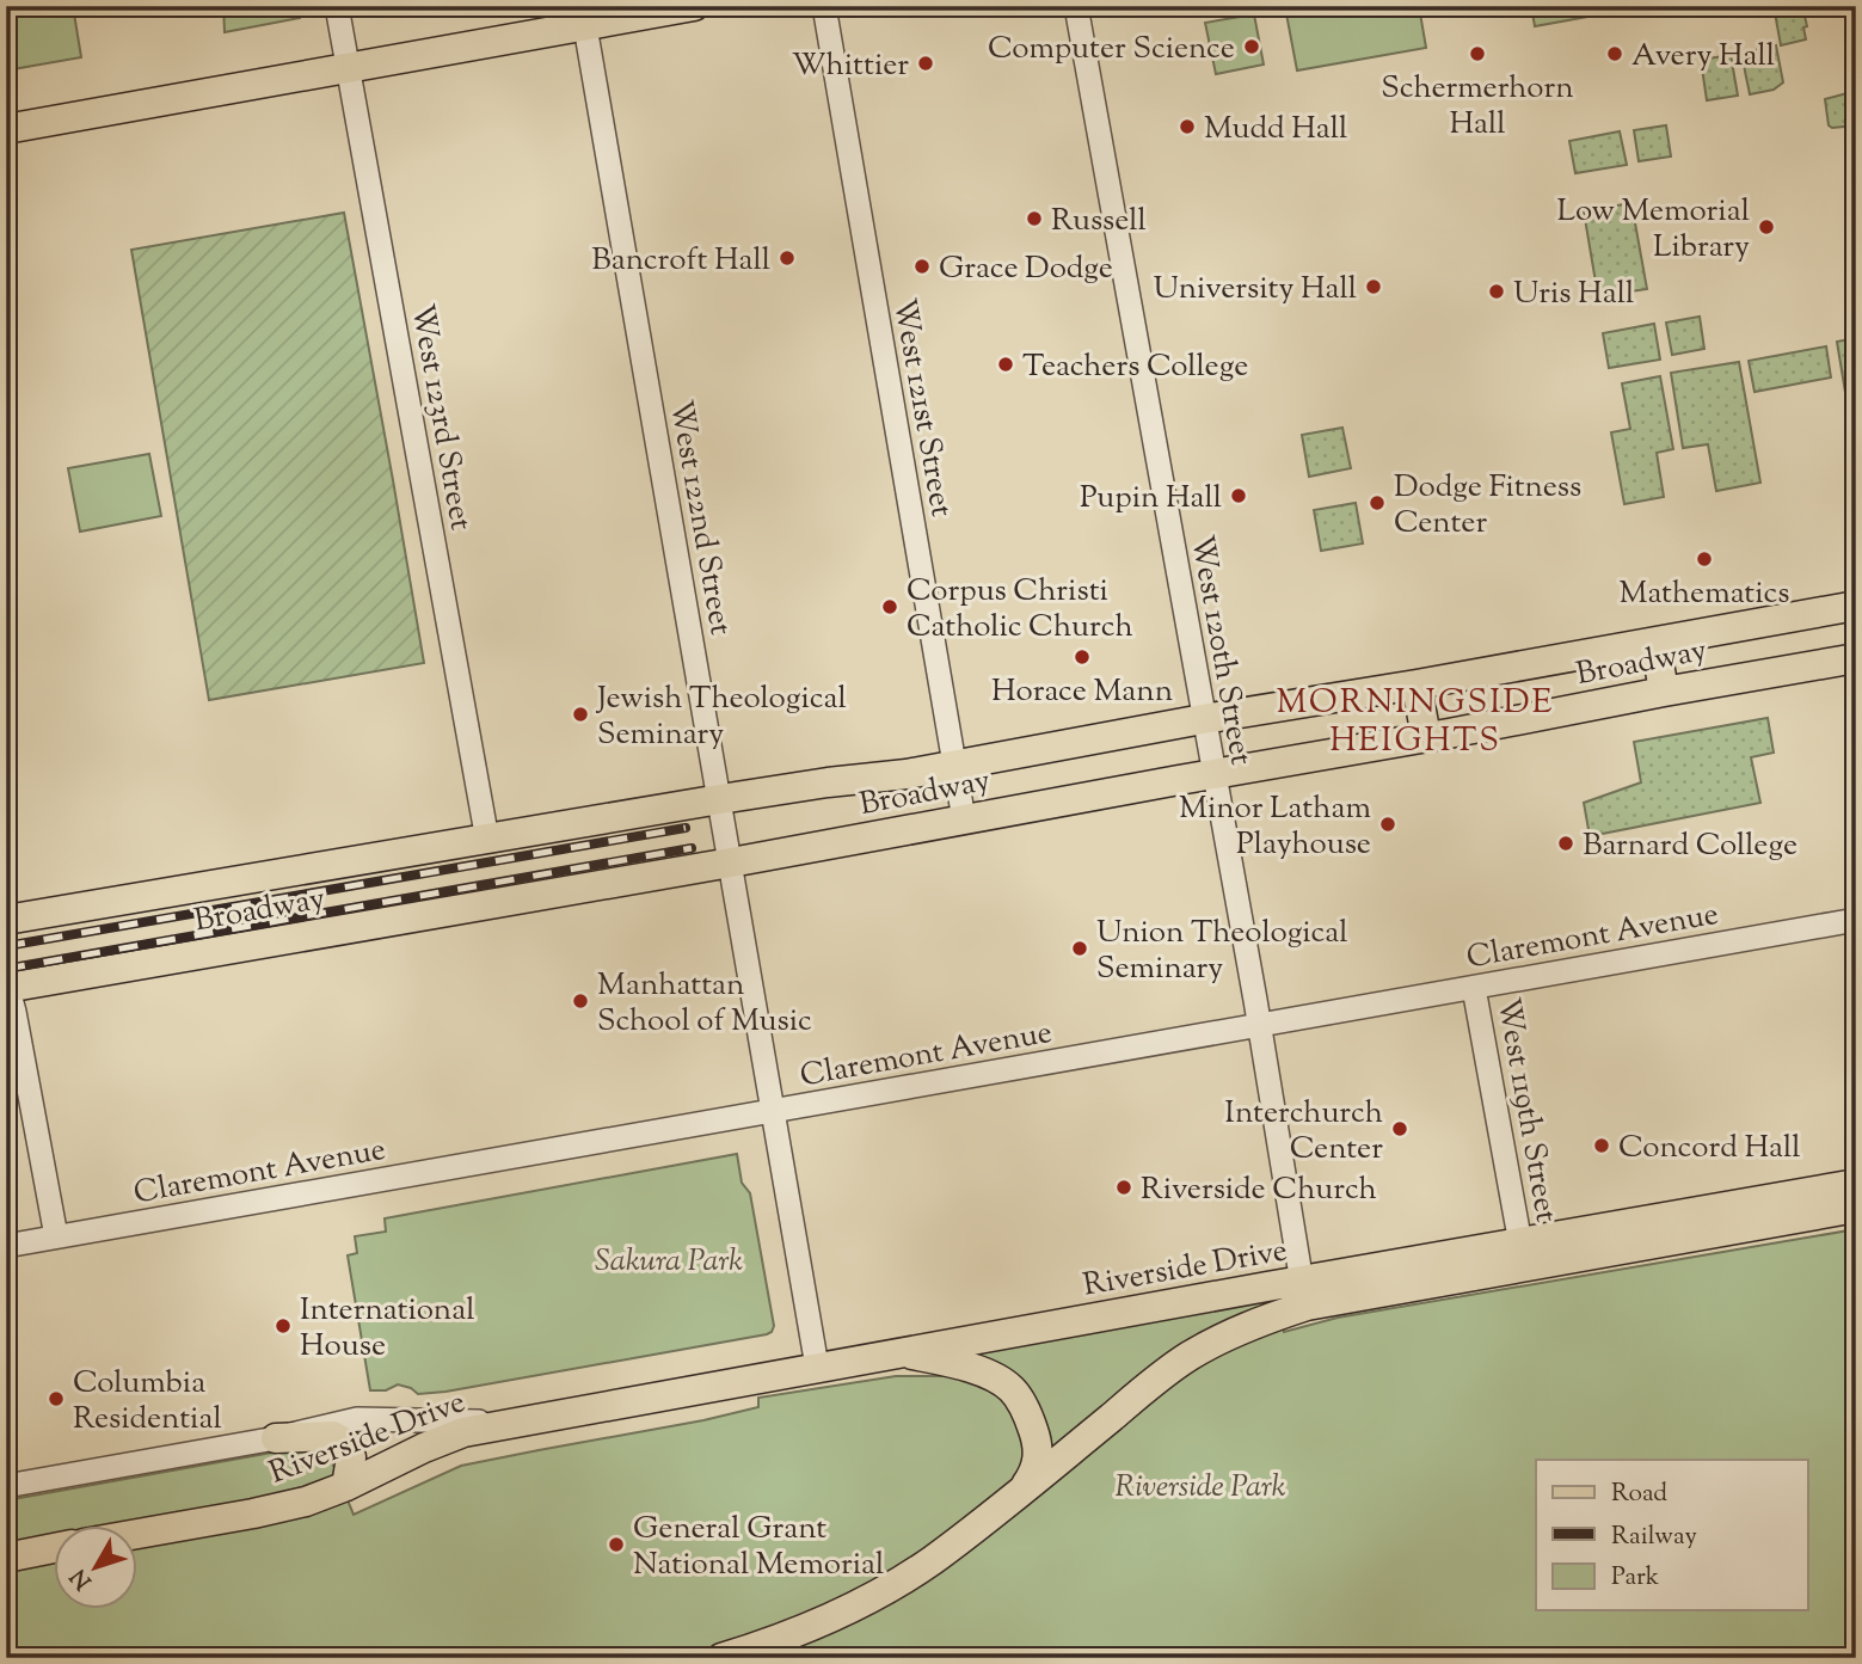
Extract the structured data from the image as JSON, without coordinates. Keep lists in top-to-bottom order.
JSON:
{
  "streets": {
    "main road": ["Broadway", "Riverside Drive"],
    "street": [
      "West 121st Street",
      "West 123rd Street",
      "West 122nd Street",
      "West 120th Street",
      "Claremont Avenue",
      "West 119th Street"
    ]
  },
  "crossings": [
    ["West 121st Street", "Broadway"],
    ["West 123rd Street", "Broadway"],
    ["West 122nd Street", "Broadway"],
    ["West 122nd Street", "Claremont Avenue"],
    ["West 122nd Street", "Riverside Drive"],
    ["West 120th Street", "Broadway"],
    ["West 120th Street", "Claremont Avenue"],
    ["West 120th Street", "Riverside Drive"],
    ["Claremont Avenue", "West 119th Street"],
    ["West 119th Street", "Riverside Drive"]
  ],
  "districts": ["MORNINGSIDE HEIGHTS"],
  "parks": ["Sakura Park", "Riverside Park"],
  "places": [
    "Computer Science",
    "Schermerhorn Hall",
    "Avery Hall",
    "Whittier",
    "Mudd Hall",
    "Russell",
    "Low Memorial Library",
    "Bancroft Hall",
    "Grace Dodge",
    "University Hall",
    "Uris Hall",
    "Teachers College",
    "Pupin Hall",
    "Dodge Fitness Center",
    "Mathematics",
    "Corpus Christi Catholic Church",
    "Horace Mann",
    "Jewish Theological Seminary",
    "Minor Latham Playhouse",
    "Barnard College",
    "Union Theological Seminary",
    "Manhattan School of Music",
    "Interchurch Center",
    "Concord Hall",
    "Riverside Church",
    "International House",
    "Columbia Residential",
    "General Grant National Memorial"
  ],
  "legend": ["Road", "Railway", "Park"],
  "north": "bottom left"
}
